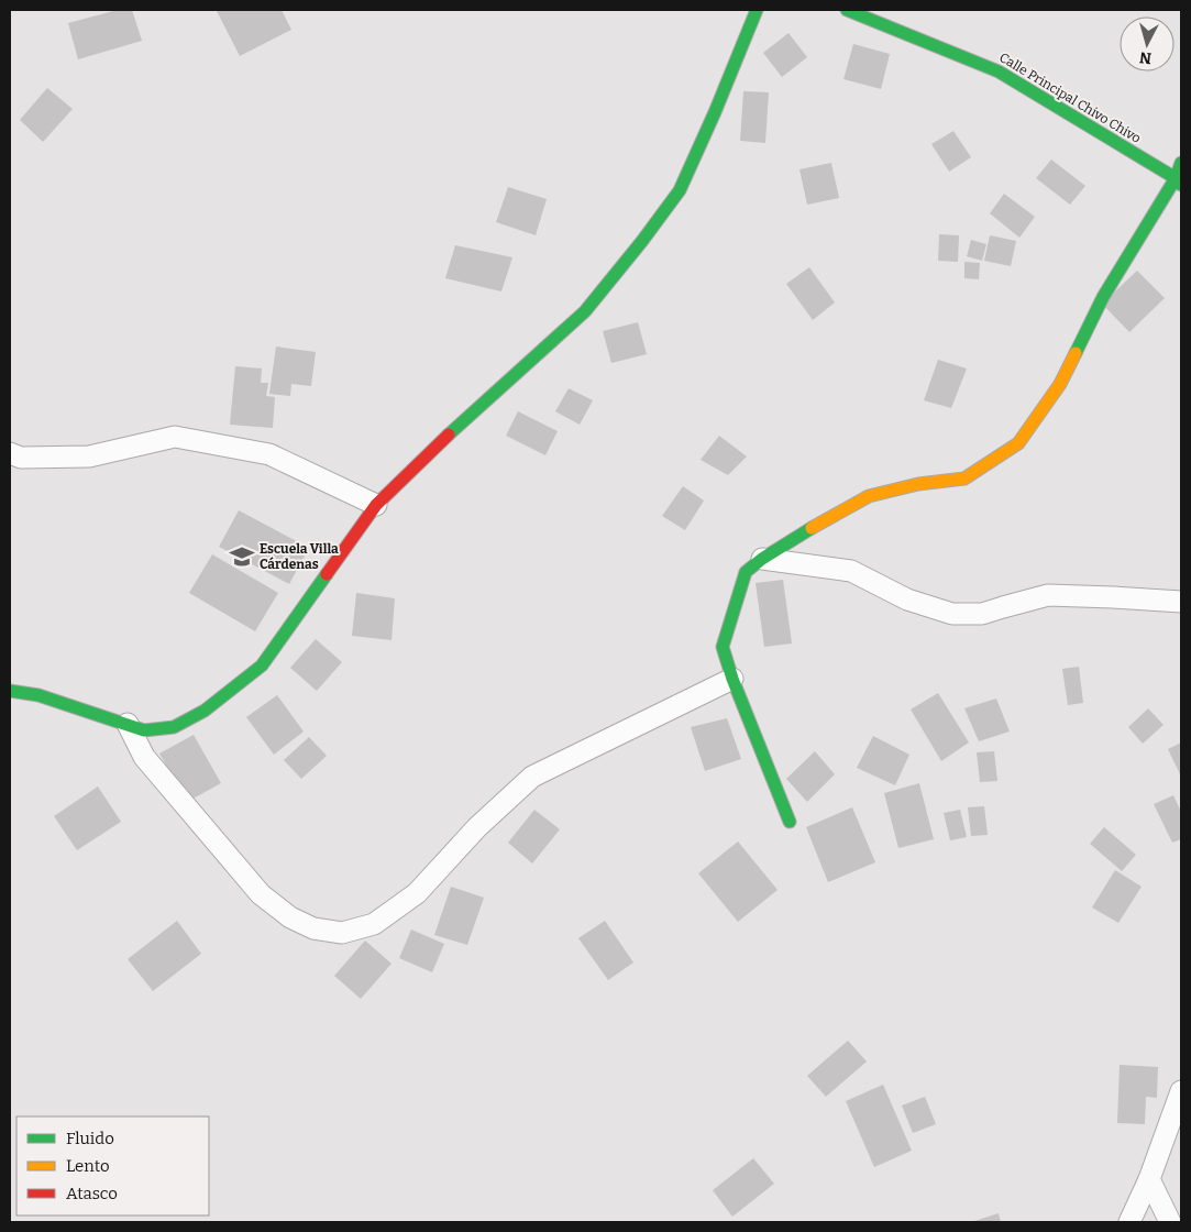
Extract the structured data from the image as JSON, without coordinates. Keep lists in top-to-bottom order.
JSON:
{
  "streets": {
    "street": ["Calle Principal Chivo Chivo"]
  },
  "places": {
    "school or university": ["Escuela Villa Cárdenas"]
  },
  "legend": ["Fluido", "Lento", "Atasco"],
  "north": "bottom"
}
